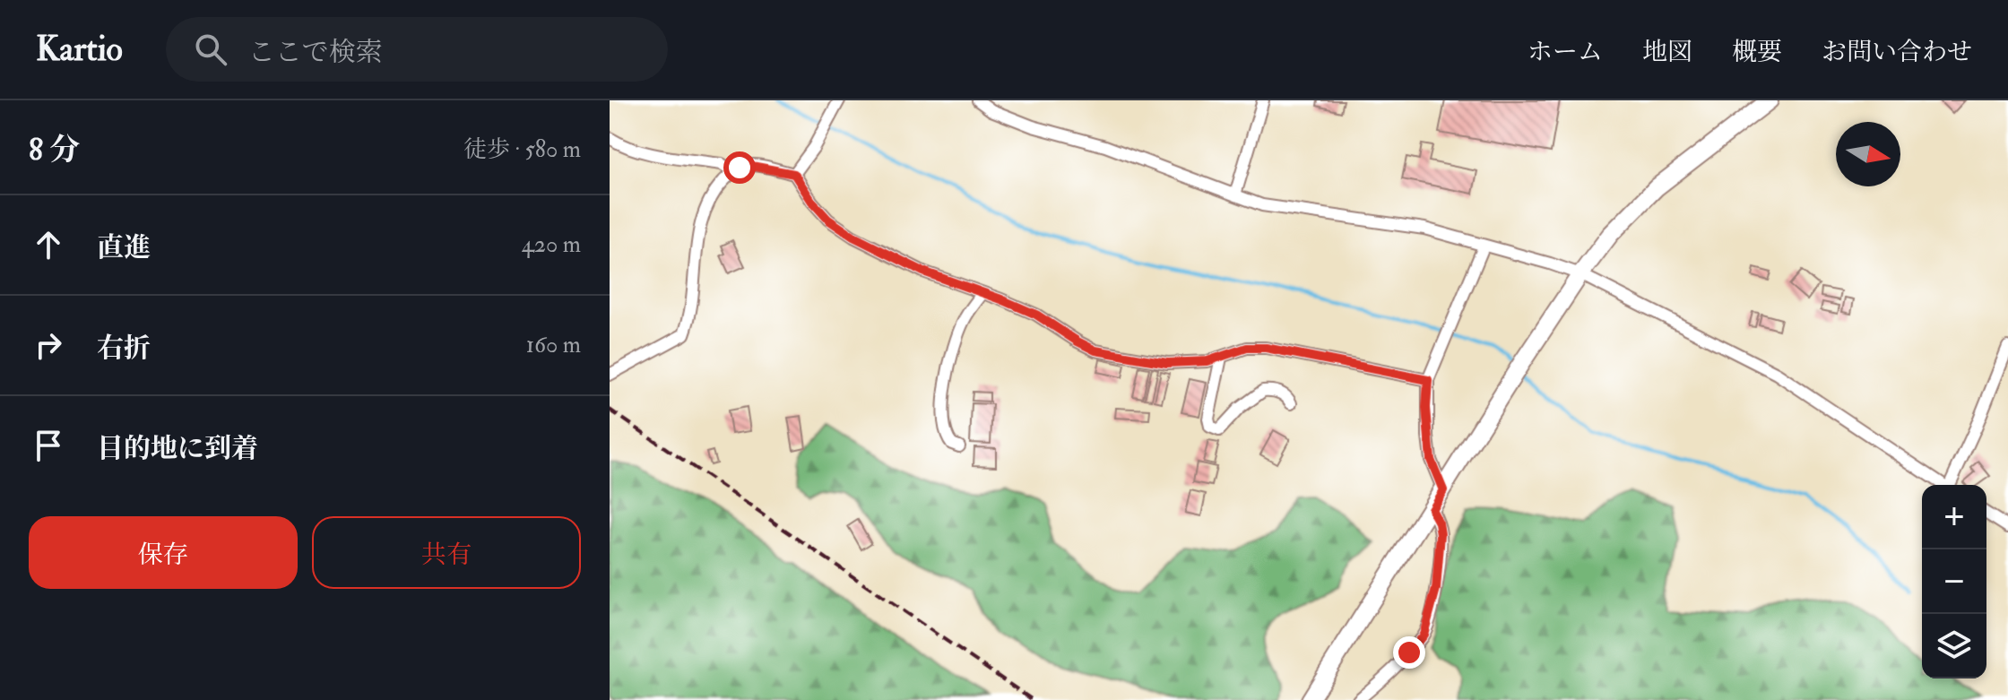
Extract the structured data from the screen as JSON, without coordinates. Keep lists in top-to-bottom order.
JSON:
{
  "north": "right",
  "page": {
    "header": "Kartio",
    "search": "ここで検索",
    "nav": [
      "ホーム",
      "地図",
      "概要",
      "お問い合わせ"
    ],
    "heading": ["8 分", "徒歩 · 580 m"],
    "list": [
      ["直進", "420 m"],
      ["右折", "160 m"],
      "目的地に到着"
    ],
    "map_buttons": ["+", "−"],
    "buttons": ["保存", "共有"]
  }
}
